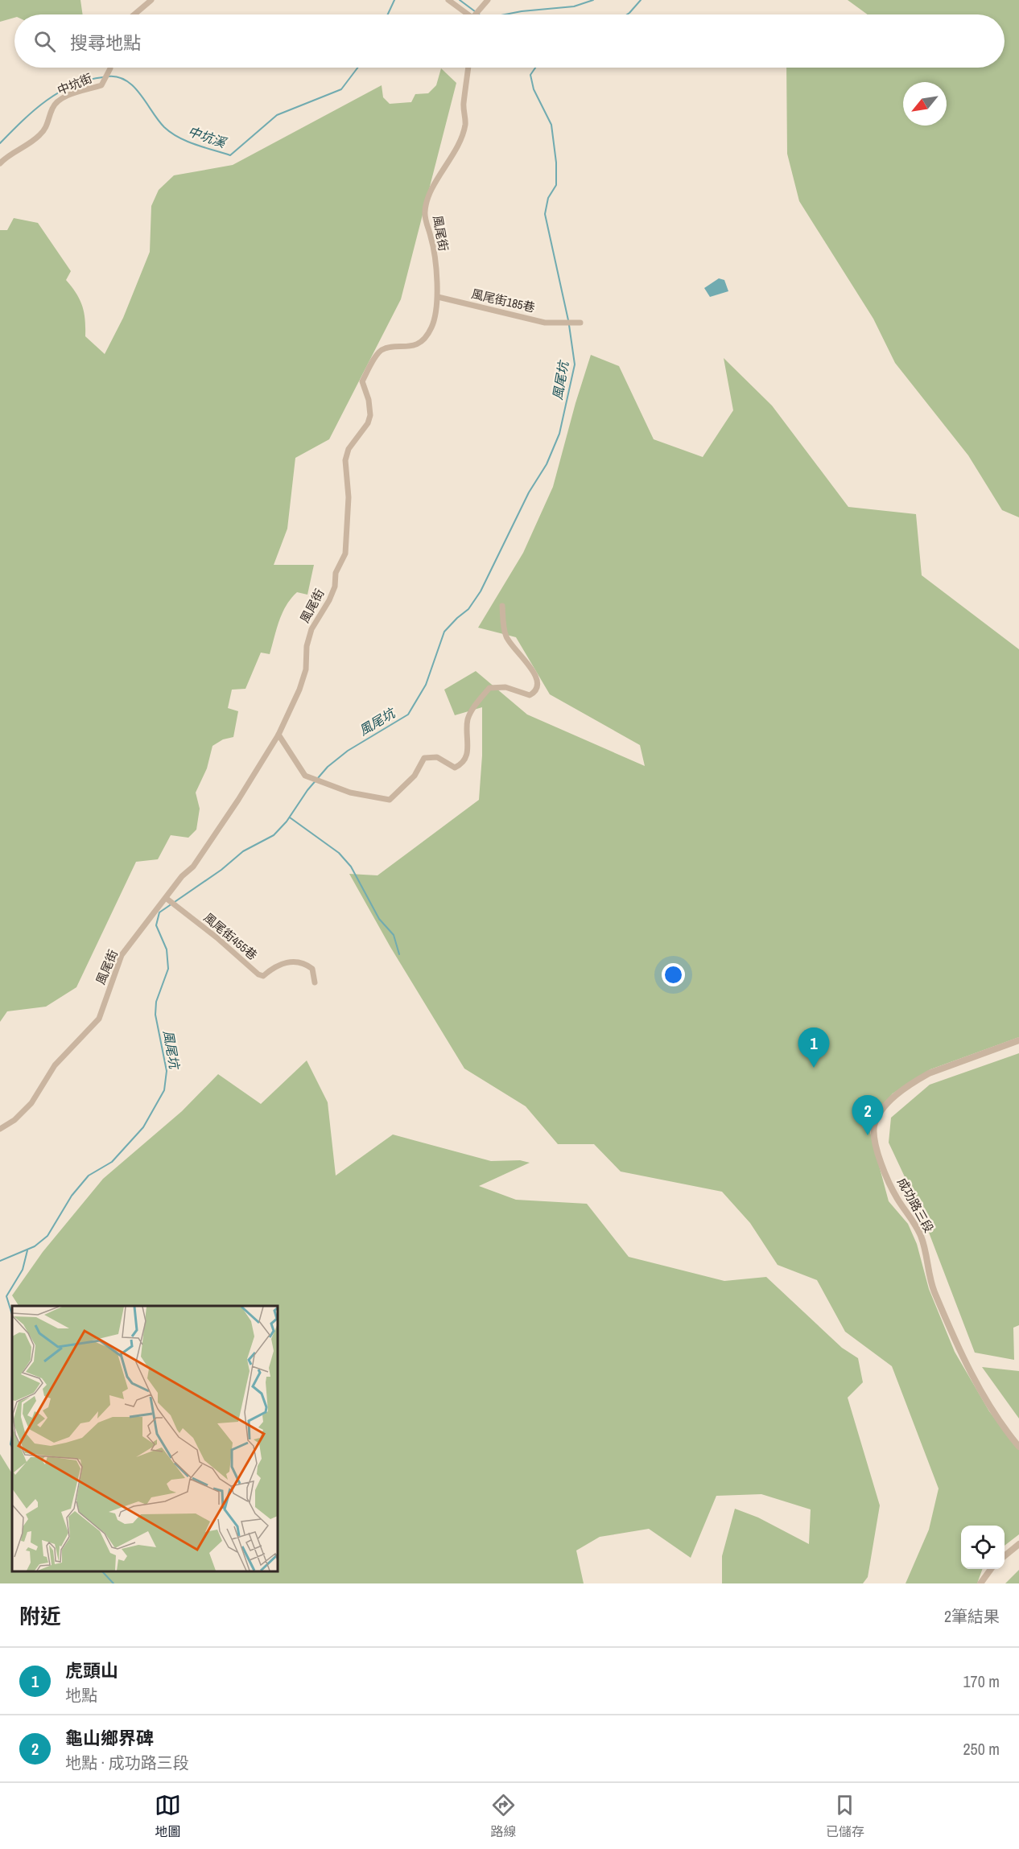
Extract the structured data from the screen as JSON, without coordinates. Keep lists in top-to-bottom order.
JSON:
{
  "streets": {
    "street": [
      "中坑街",
      "風尾街",
      "風尾街185巷",
      "風尾街455巷",
      "成功路三段"
    ]
  },
  "crossings": [
    ["風尾街", "風尾街185巷"],
    ["風尾街", "風尾街455巷"]
  ],
  "water": ["中坑溪", "風尾坑"],
  "north": "bottom left",
  "page": {
    "search": "搜尋地點",
    "pins": ["1", "2"],
    "heading": ["附近", "2筆結果"],
    "list": [
      {
        "mark": "1",
        "name": "虎頭山",
        "note": "地點",
        "value": "170 m"
      },
      {
        "mark": "2",
        "name": "龜山鄉界碑",
        "note": "地點 · 成功路三段",
        "value": "250 m"
      }
    ],
    "nav": ["地圖", "路線", "已儲存"]
  }
}
